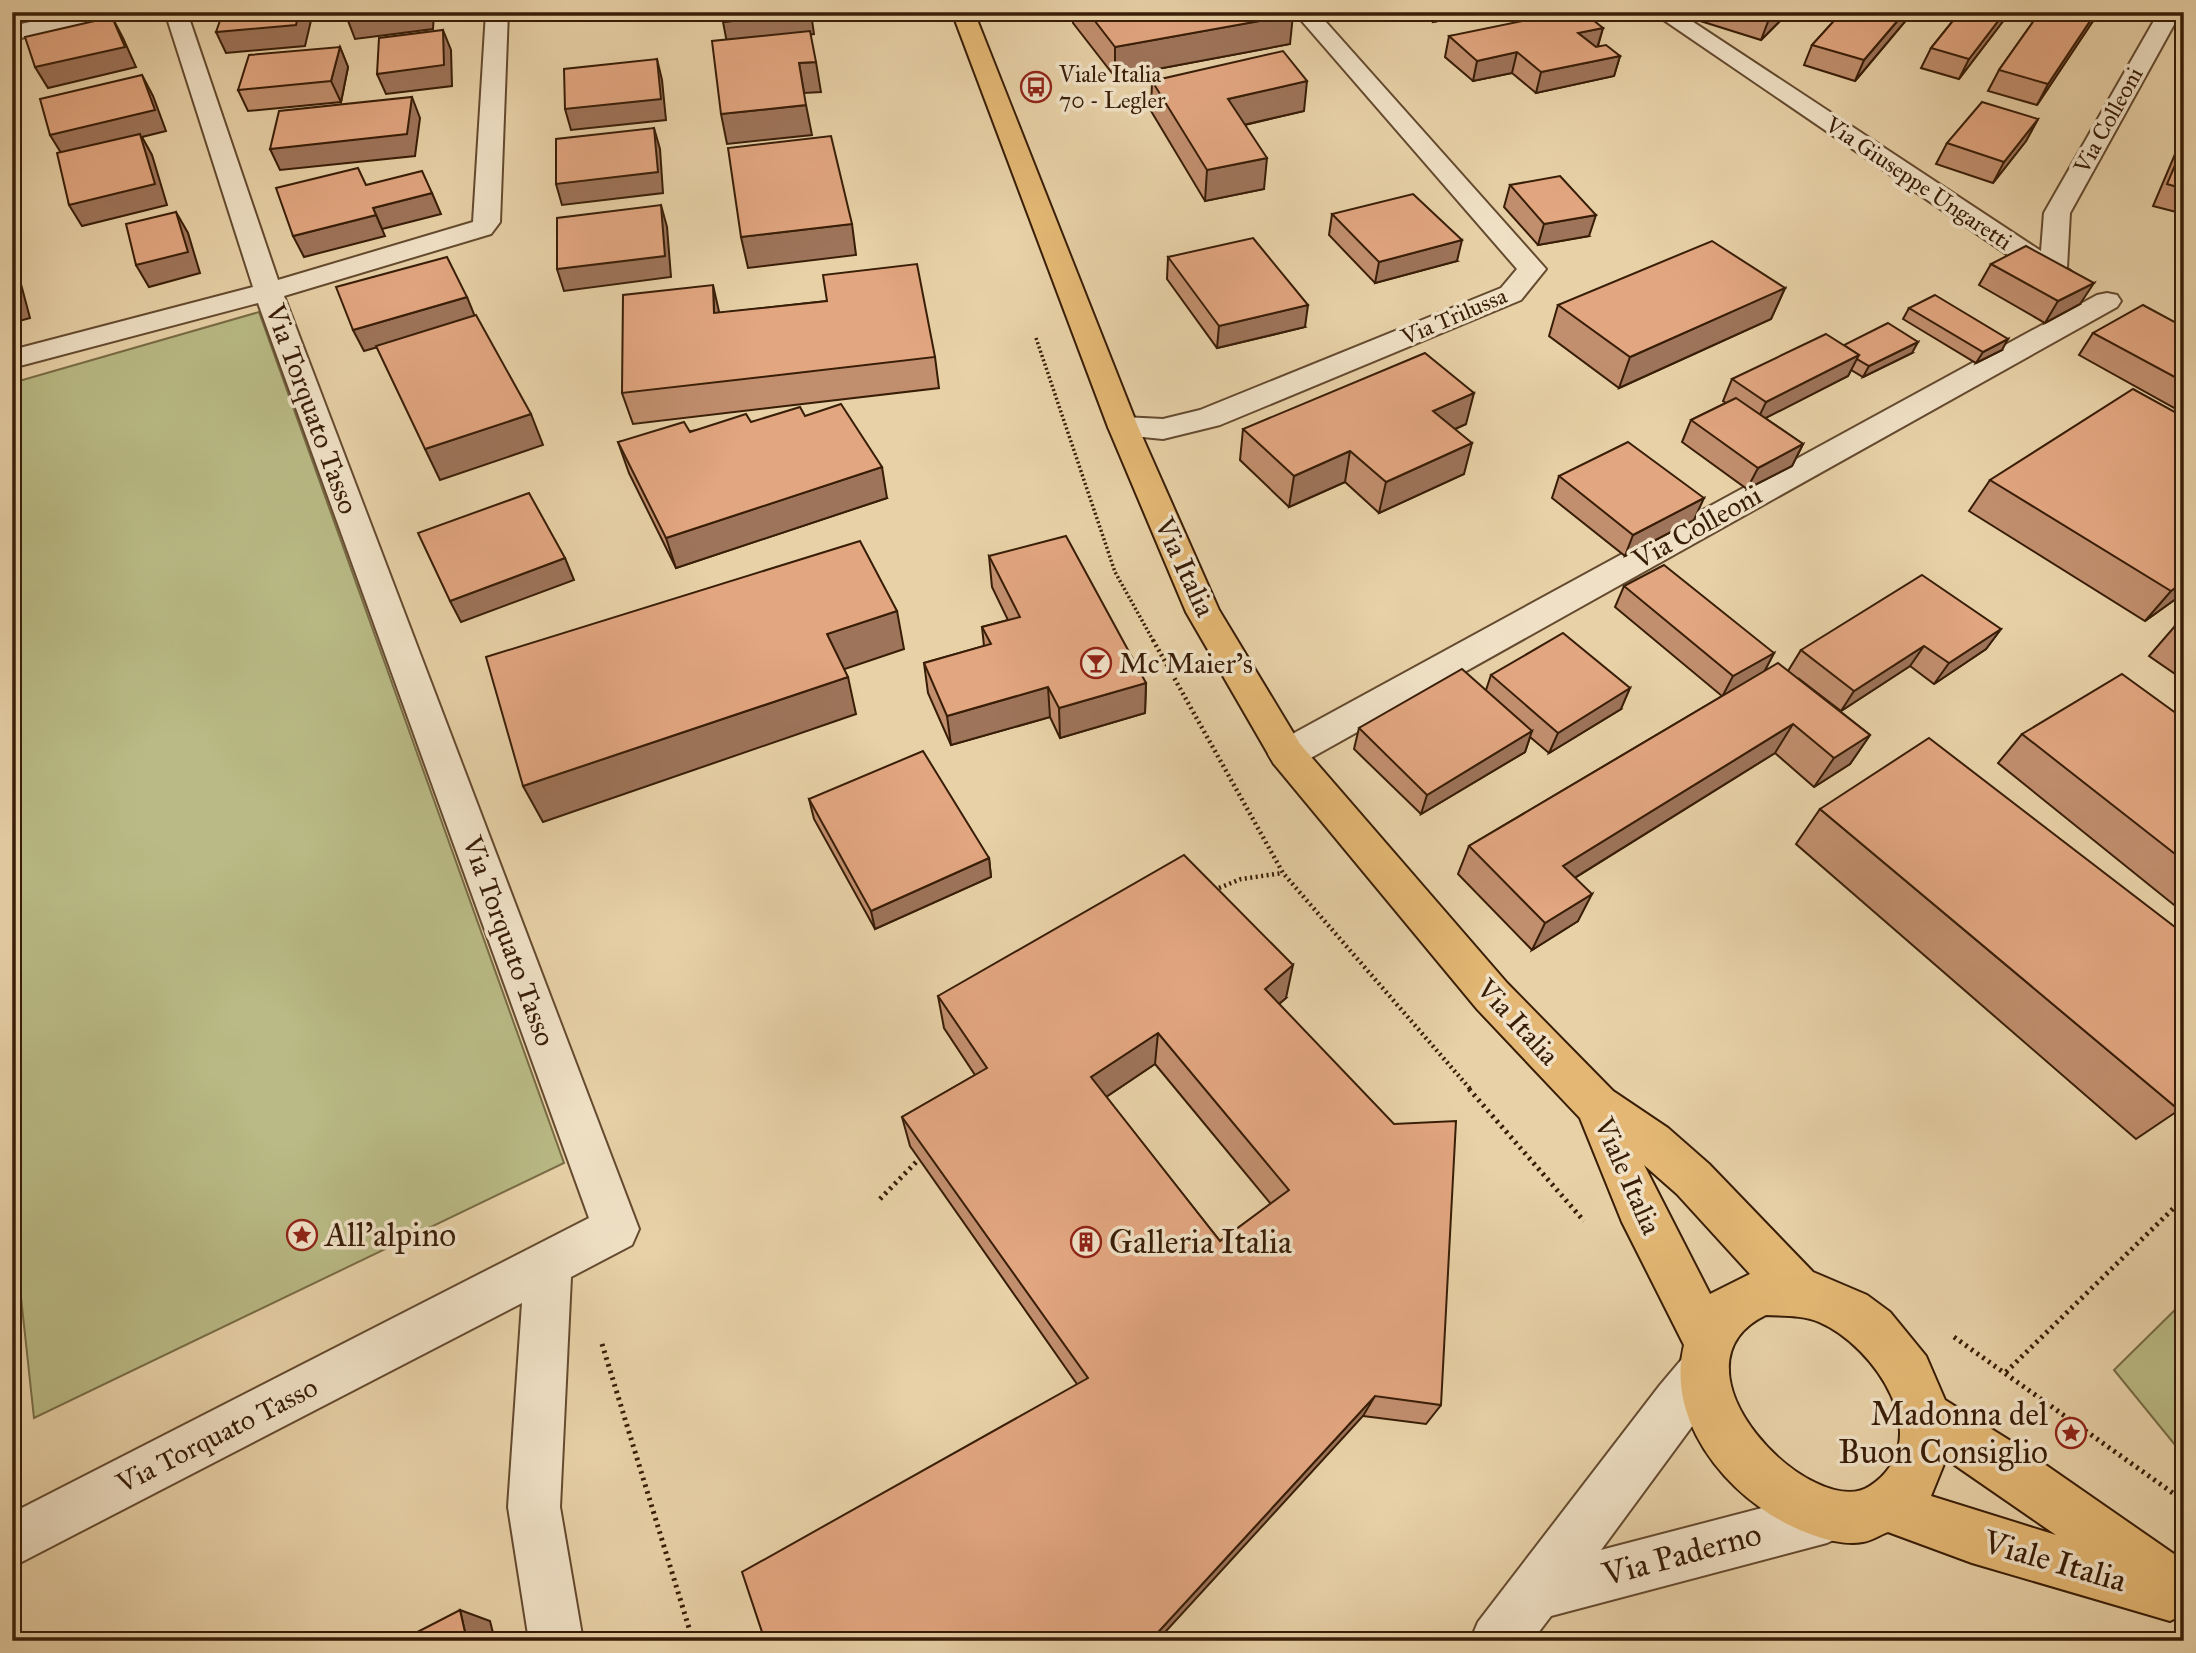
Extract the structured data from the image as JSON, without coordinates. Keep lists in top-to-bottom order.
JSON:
{
  "streets": {
    "main road": ["Via Italia", "Viale Italia"],
    "street": [
      "Via Colleoni",
      "Via Giuseppe Ungaretti",
      "Via Trilussa",
      "Via Torquato Tasso",
      "Via Paderno"
    ]
  },
  "crossings": [
    ["Via Colleoni", "Via Giuseppe Ungaretti"],
    ["Via Colleoni", "Via Italia"],
    ["Via Trilussa", "Via Italia"],
    ["Via Italia", "Viale Italia"],
    ["Viale Italia", "Via Paderno"]
  ],
  "places": {
    "bus stop": ["Viale Italia 70 - Legler"],
    "bar": ["Mc Maier's"],
    "place": ["All'alpino", "Madonna del Buon Consiglio"],
    "building": ["Galleria Italia"]
  }
}
